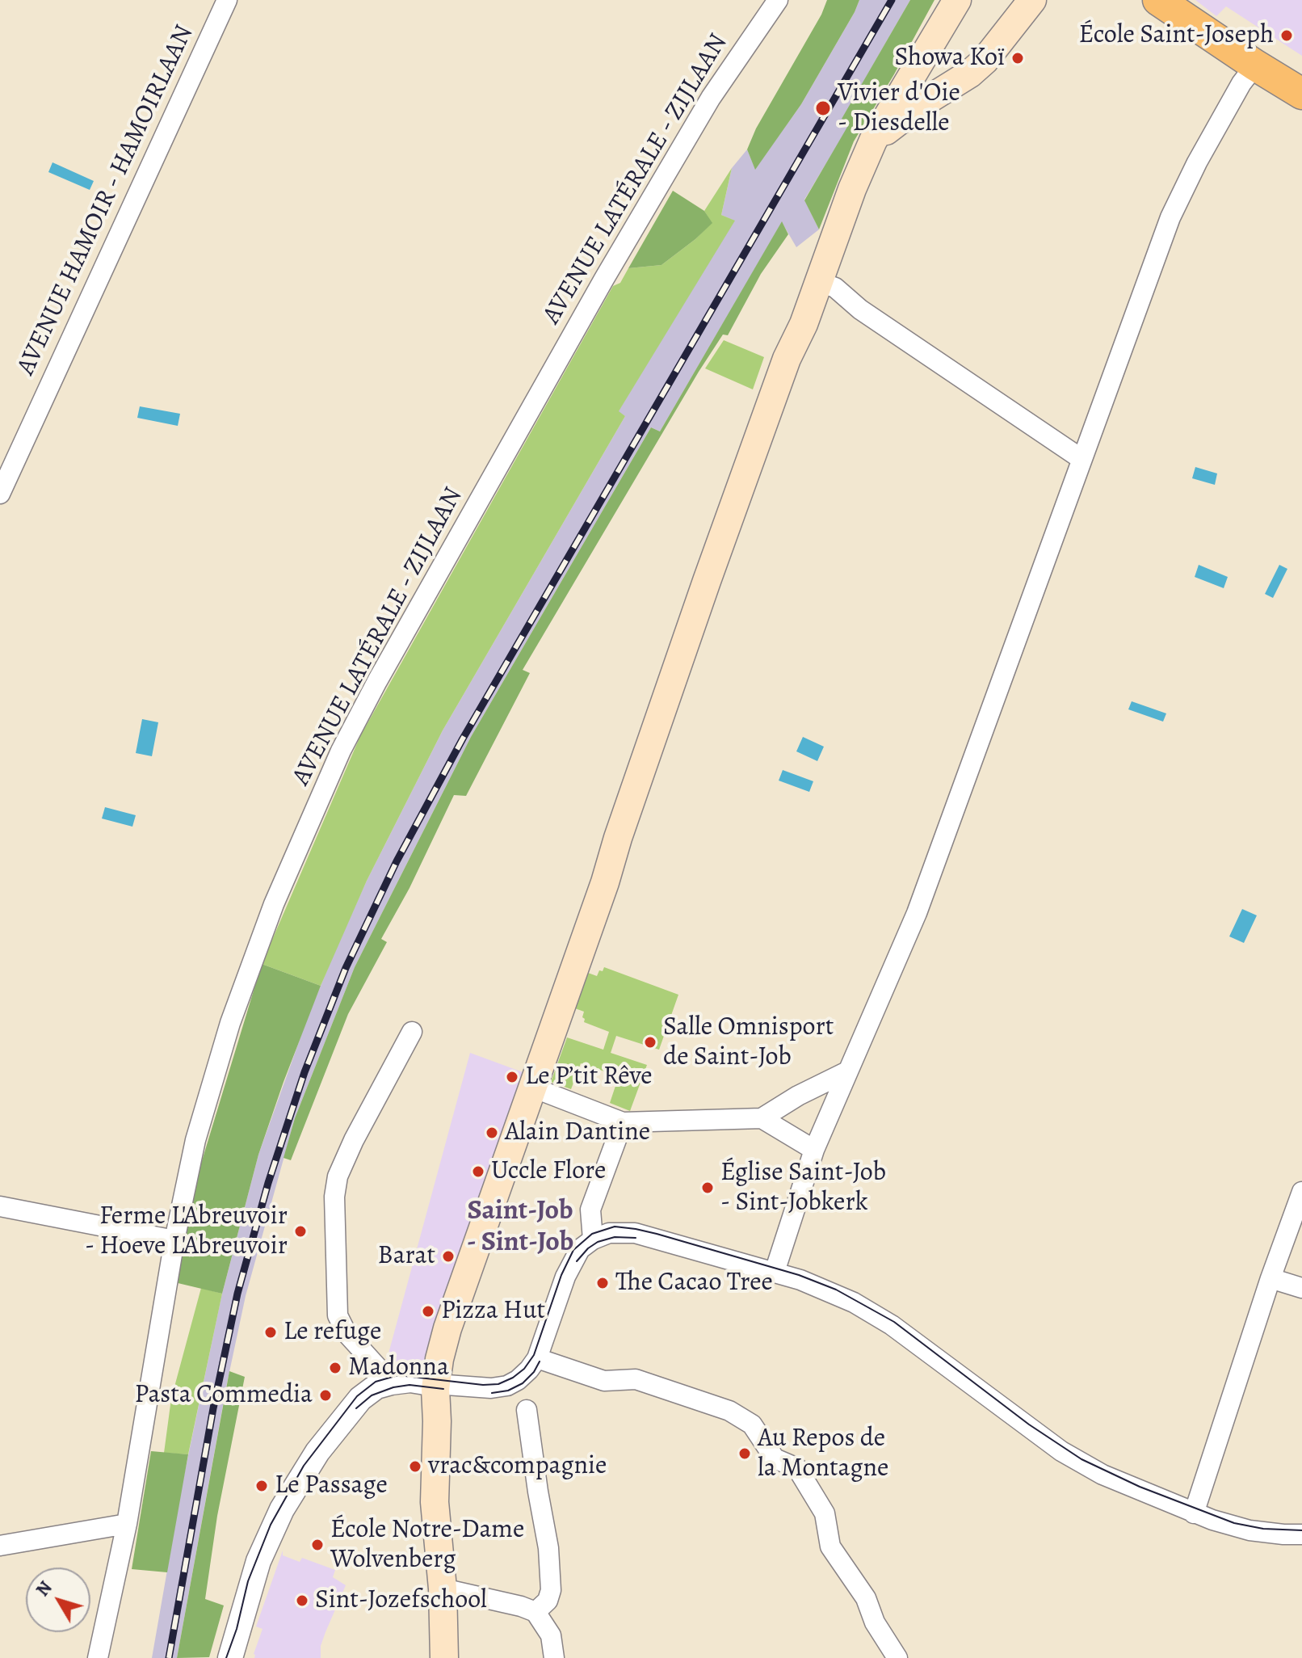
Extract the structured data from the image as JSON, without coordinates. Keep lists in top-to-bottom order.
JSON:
{
  "streets": {
    "street": ["AVENUE LATÉRALE - ZIJLAAN", "AVENUE HAMOIR - HAMOIRLAAN"]
  },
  "districts": ["Saint-Job - Sint-Job"],
  "places": [
    "École Saint-Joseph",
    "Showa Koï",
    "Vivier d'Oie - Diesdelle",
    "Salle Omnisport de Saint-Job",
    "Le P’tit Rêve",
    "Alain Dantine",
    "Uccle Flore",
    "Église Saint-Job - Sint-Jobkerk",
    "Ferme L'Abreuvoir - Hoeve L'Abreuvoir",
    "Barat",
    "The Cacao Tree",
    "Pizza Hut",
    "Le refuge",
    "Madonna",
    "Pasta Commedia",
    "Au Repos de la Montagne",
    "vrac&compagnie",
    "Le Passage",
    "École Notre-Dame Wolvenberg",
    "Sint-Jozefschool"
  ],
  "north": "top left"
}
